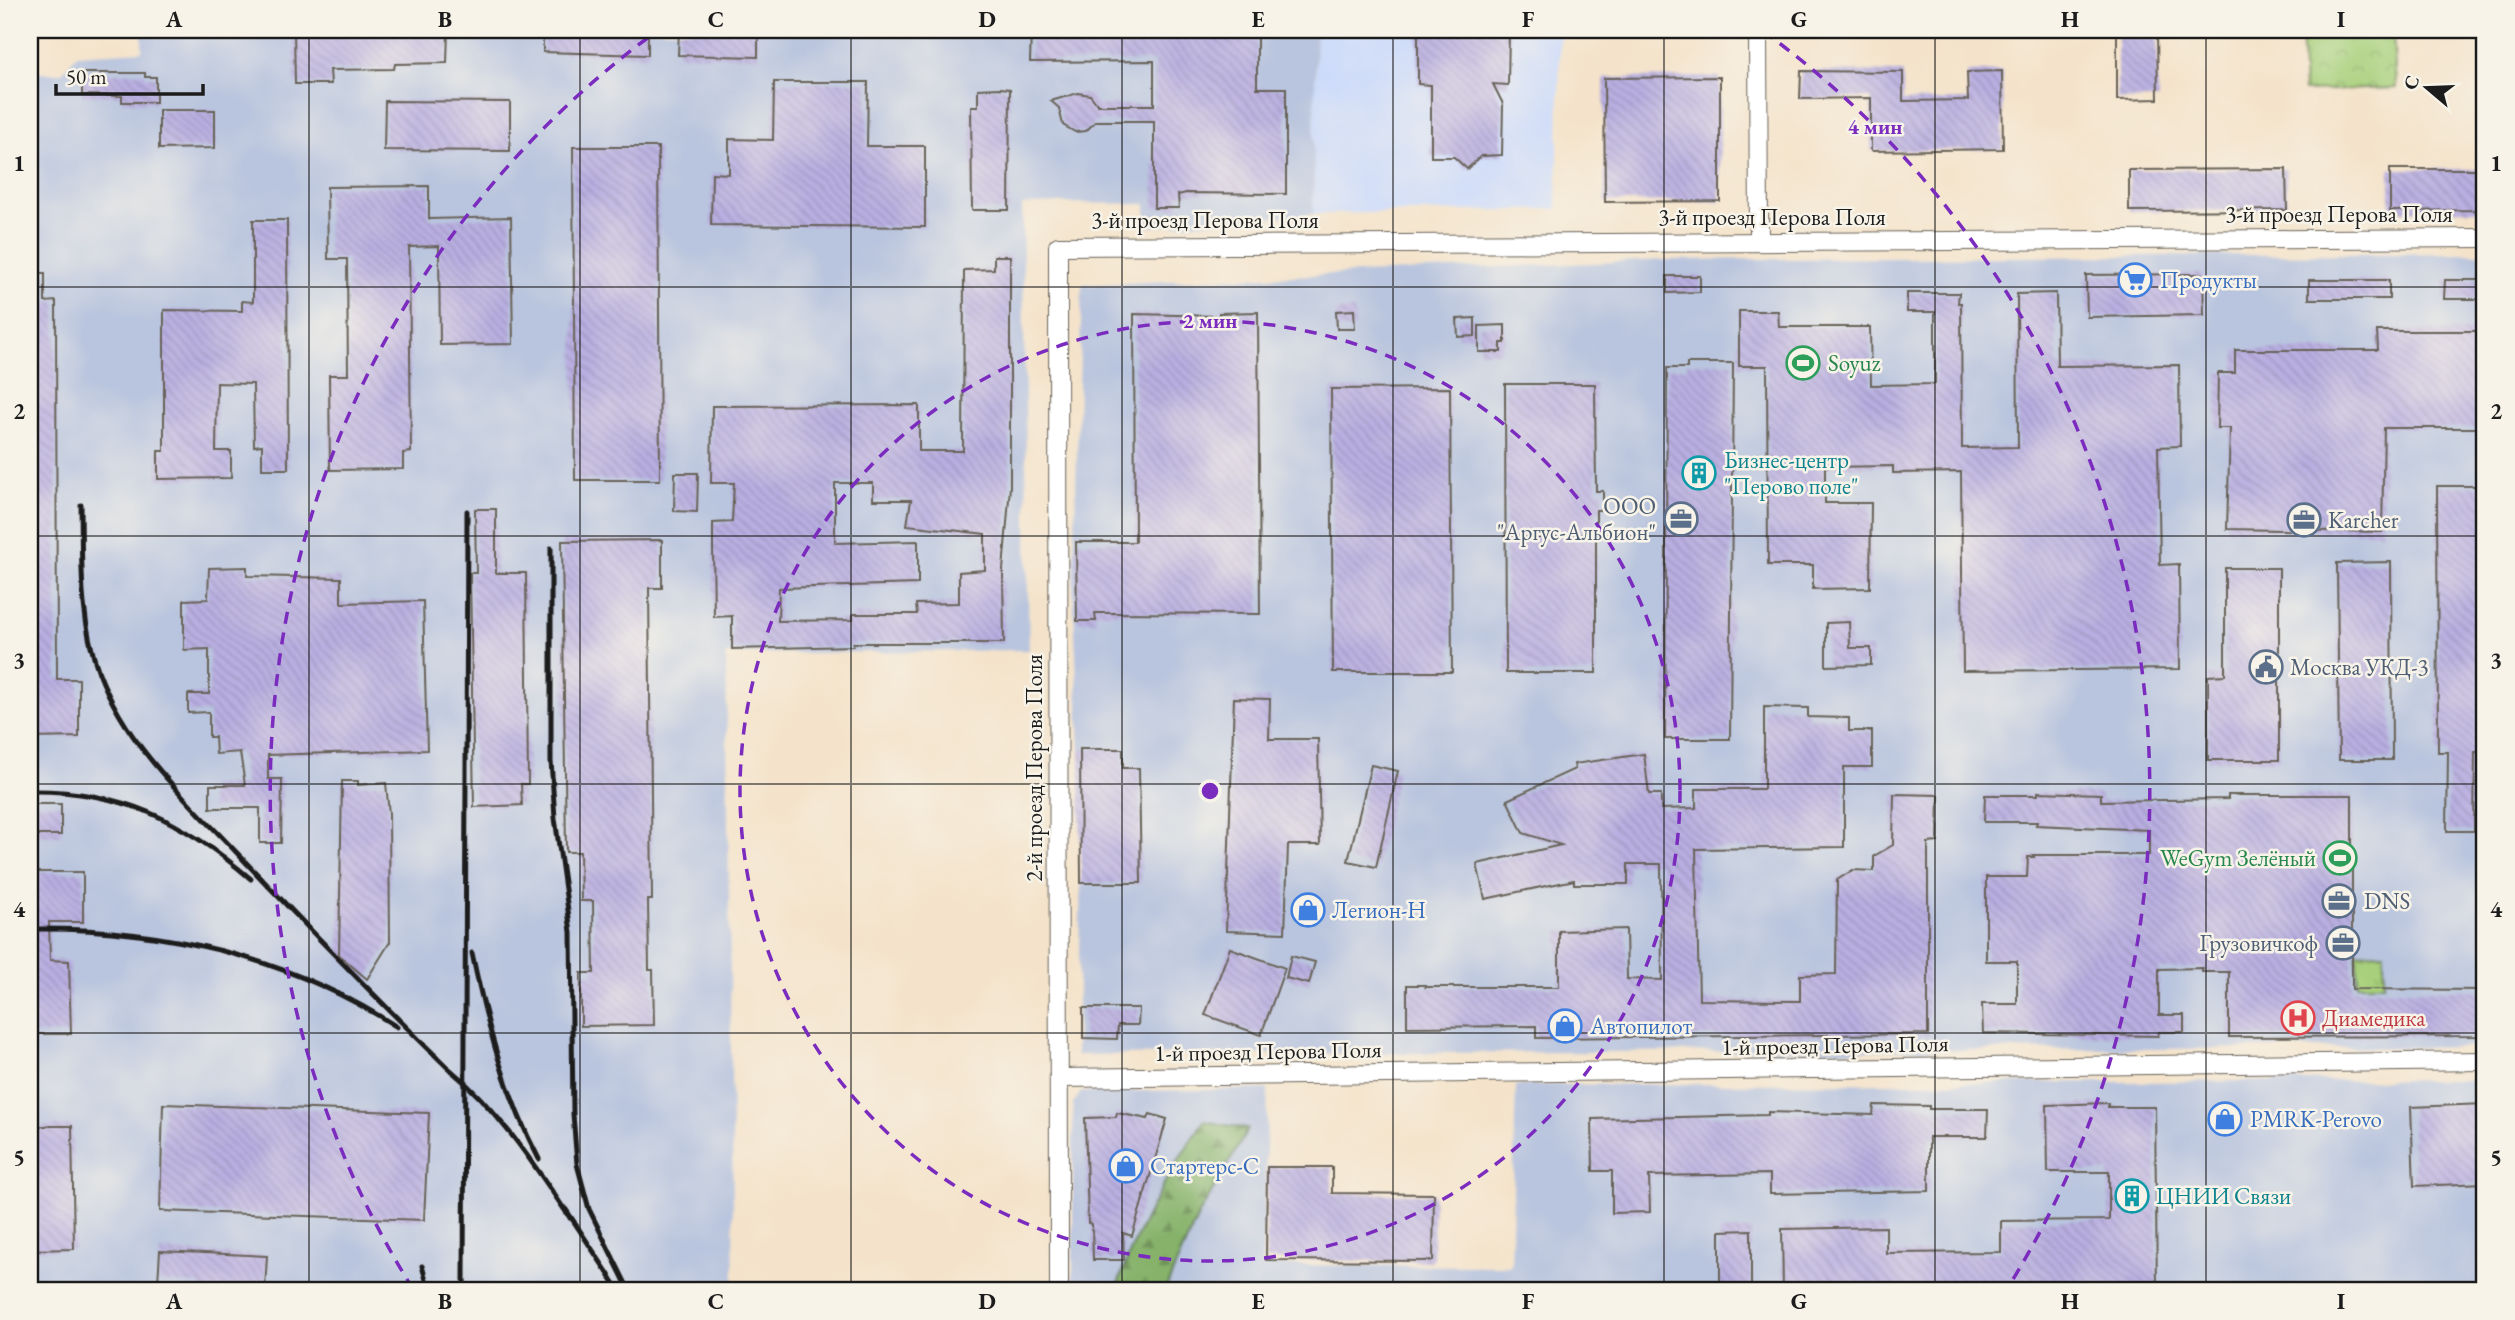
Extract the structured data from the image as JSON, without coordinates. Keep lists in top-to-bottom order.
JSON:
{
  "streets": {
    "street": ["3-й проезд Перова Поля", "2-й проезд Перова Поля", "1-й проезд Перова Поля"]
  },
  "crossings": [
    ["3-й проезд Перова Поля", "2-й проезд Перова Поля"],
    ["2-й проезд Перова Поля", "1-й проезд Перова Поля"]
  ],
  "places": {
    "supermarket": ["Продукты"],
    "sports": ["Soyuz", "WeGym Зелёный"],
    "building": ["Бизнес-центр \"Перово поле\"", "ЦНИИ Связи"],
    "office": [
      "ООО \"Аргус-Альбион\"",
      "Karcher",
      "DNS",
      "Грузовичкоф"
    ],
    "public building": ["Москва УКД-3"],
    "shop": [
      "Легион-Н",
      "Автопилот",
      "PMRK-Perovo",
      "Стартерс-С"
    ],
    "hospital": ["Диамедика"]
  },
  "scale_bar": "50 m",
  "north": "left",
  "grid": {
    "columns": [
      "A",
      "B",
      "C",
      "D",
      "E",
      "F",
      "G",
      "H",
      "I"
    ],
    "rows": [
      "1",
      "2",
      "3",
      "4",
      "5"
    ]
  },
  "rings": ["4 мин", "2 мин"]
}
